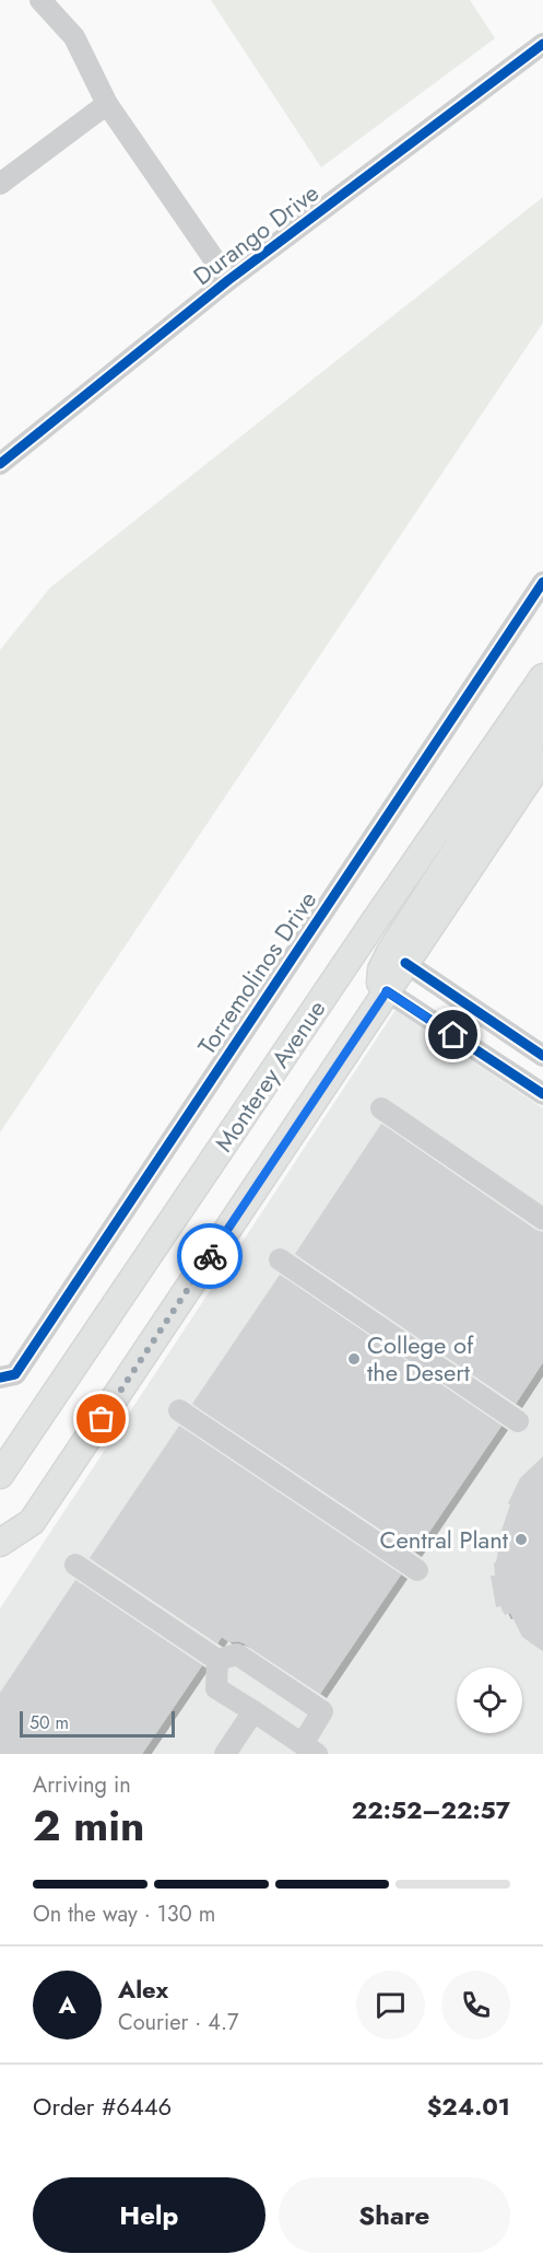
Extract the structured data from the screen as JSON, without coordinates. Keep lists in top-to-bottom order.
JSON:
{
  "streets": {
    "main road": ["Monterey Avenue"],
    "street": ["Durango Drive", "Torremolinos Drive"]
  },
  "places": ["College of the Desert", "Central Plant"],
  "scale_bar": "50 m",
  "page": {
    "scale": "50 m",
    "heading": ["2 min", "Arriving in", "22:52–22:57"],
    "panel": [
      "Alex",
      "Courier · 4.7",
      "Order #6446",
      "$24.01"
    ],
    "bar": "On the way · 130 m",
    "round": "A",
    "buttons": ["Help", "Share"]
  }
}
